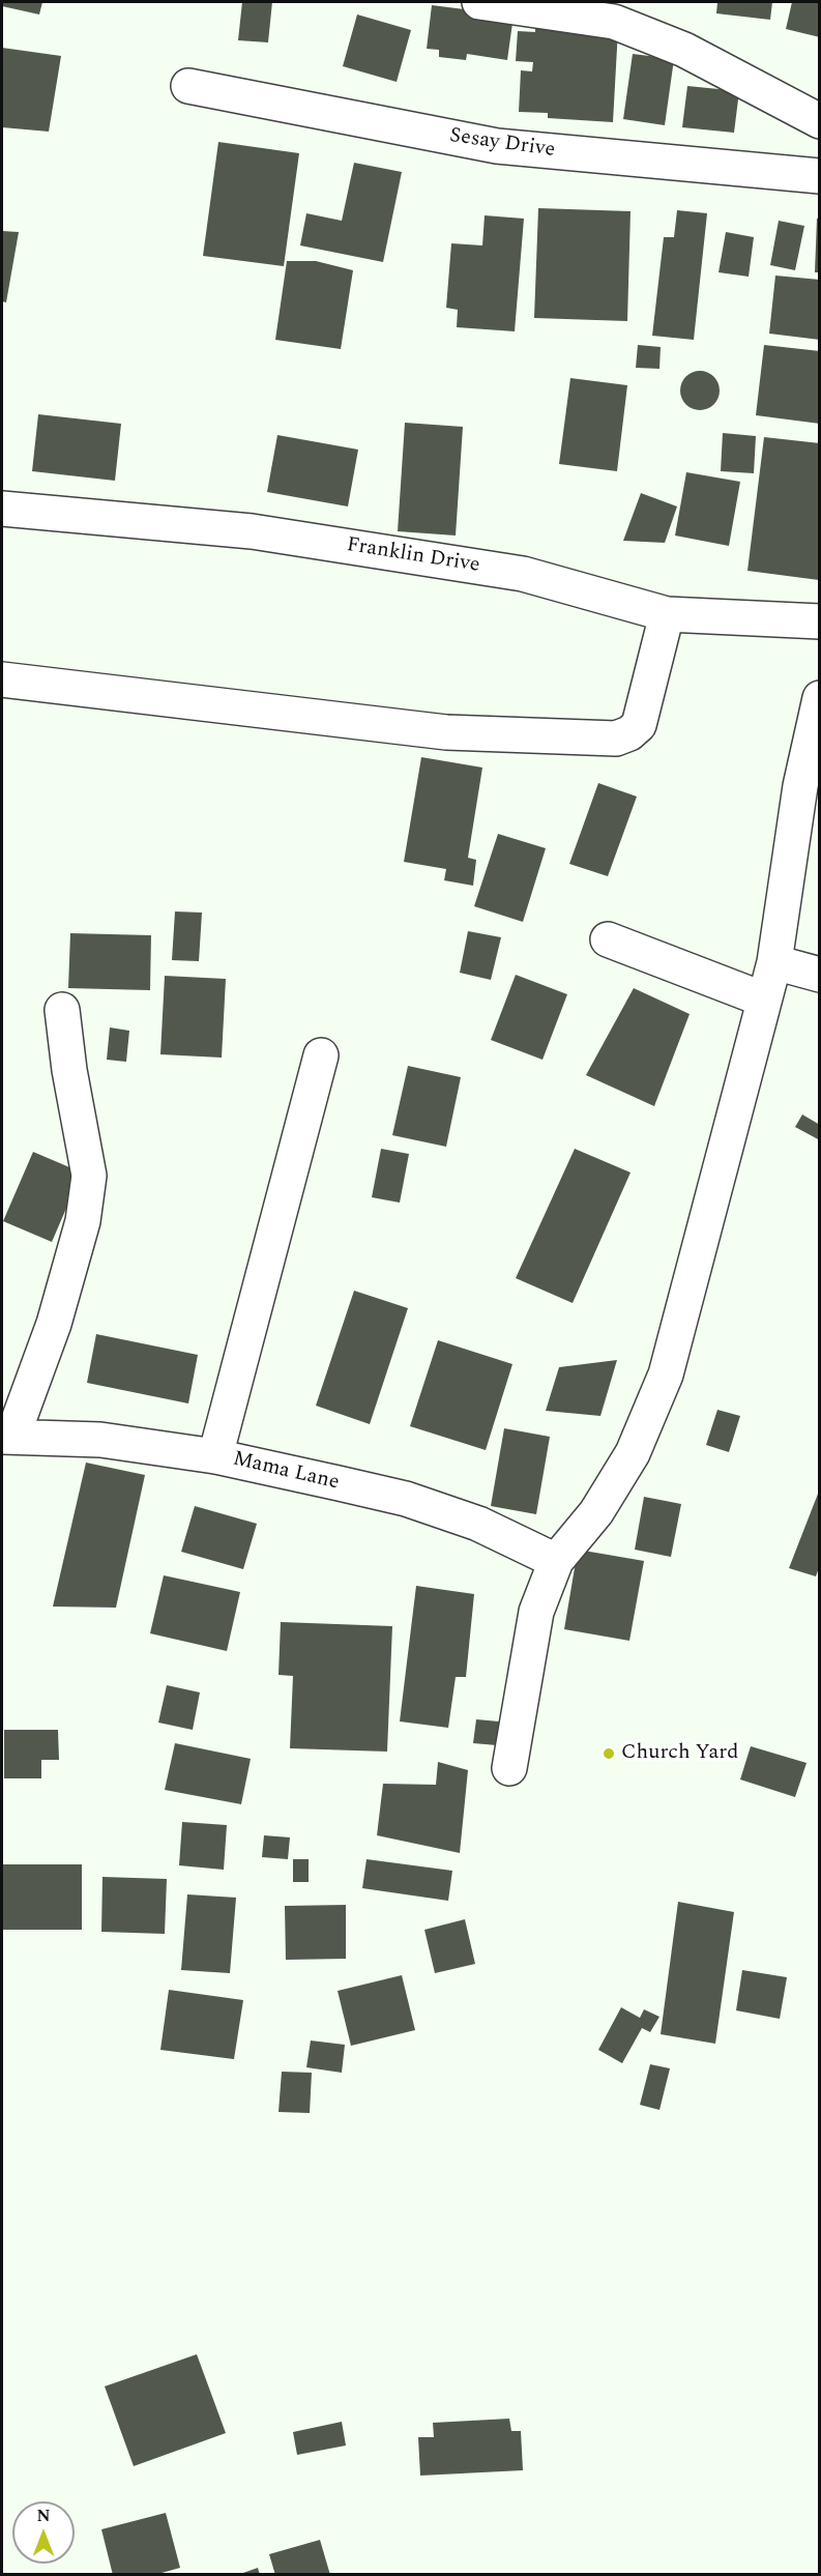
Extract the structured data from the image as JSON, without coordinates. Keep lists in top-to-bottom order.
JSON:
{
  "streets": {
    "street": ["Sesay Drive", "Franklin Drive", "Mama Lane"]
  },
  "places": ["Church Yard"],
  "north": "top"
}
